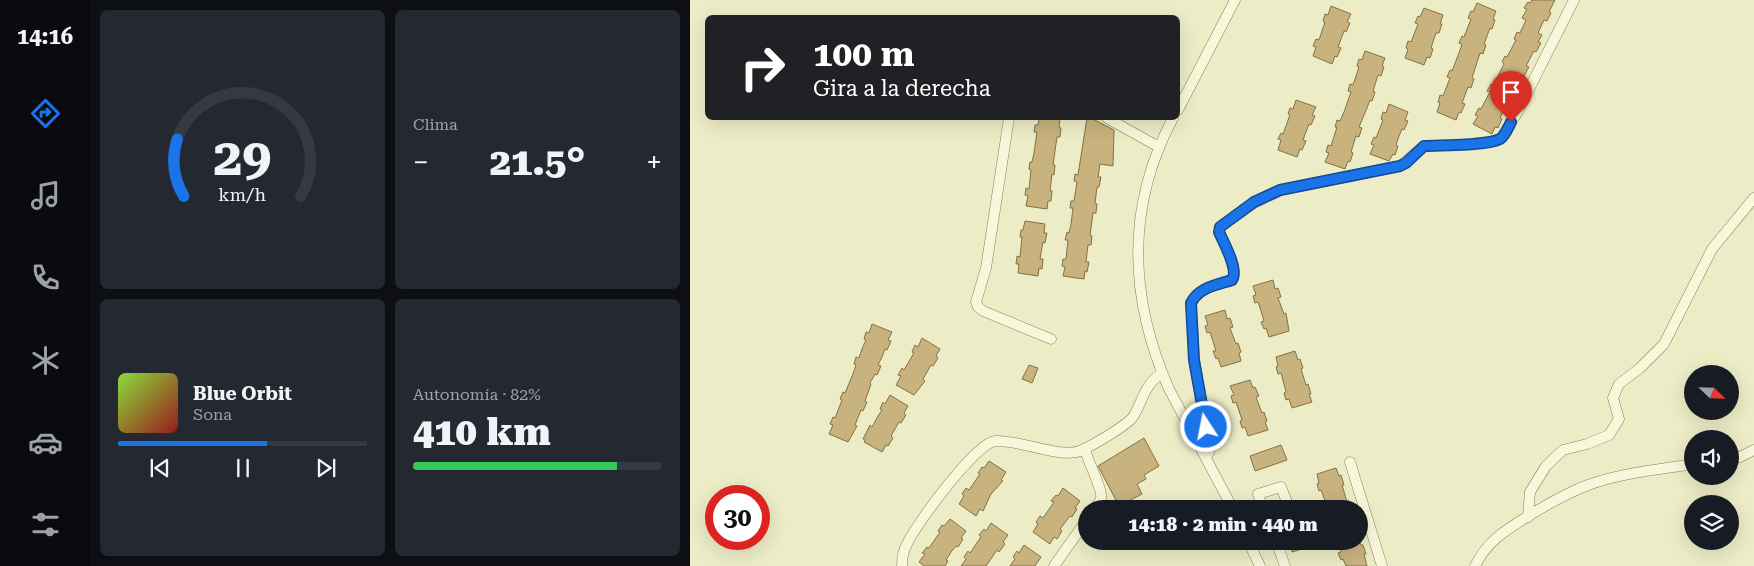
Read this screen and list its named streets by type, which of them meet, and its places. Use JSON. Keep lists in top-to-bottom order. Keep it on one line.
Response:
{"north":"bottom right","page":{"tabs":"14:16","tile":["Clima",["Autonomía · 82%","410 km"]],"turn":["100 m","Gira a la derecha"],"heat":["−","21.5°","+"],"song":["Blue Orbit","Sona"],"limit":"30","trip":"14:18 · 2 min · 440 m","gauge":["29","km/h"]}}
